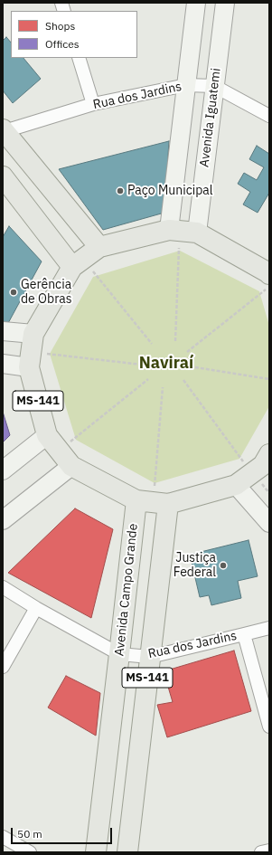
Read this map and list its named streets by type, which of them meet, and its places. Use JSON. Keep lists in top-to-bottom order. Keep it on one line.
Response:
{"streets":{"main road":["MS-141","Avenida Campo Grande"],"street":["Rua dos Jardins","Avenida Iguatemi"]},"crossings":[["Rua dos Jardins","Avenida Iguatemi"],["Rua dos Jardins","MS-141"],["Rua dos Jardins","Avenida Campo Grande"],["MS-141","Avenida Campo Grande"]],"districts":["Naviraí"],"places":["Paço Municipal","Gerência de Obras","Justiça Federal"],"legend":["Shops","Offices"],"scale_bar":"50 m"}
